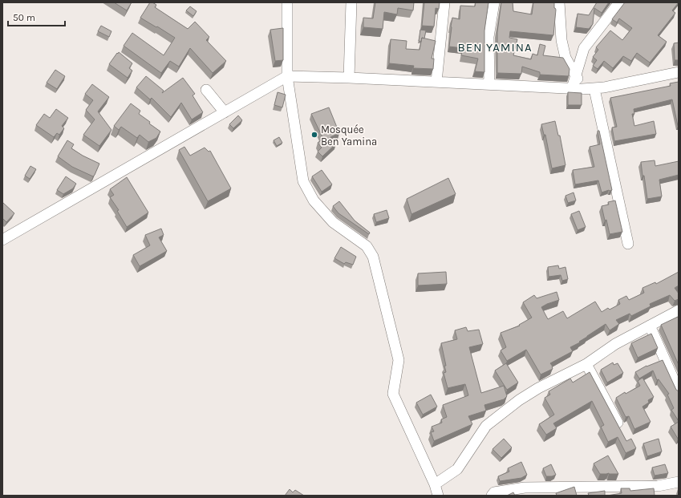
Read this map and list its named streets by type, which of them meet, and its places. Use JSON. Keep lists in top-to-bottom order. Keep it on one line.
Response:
{"districts":["BEN YAMINA"],"places":["Mosquée Ben Yamina"],"scale_bar":"50 m"}
